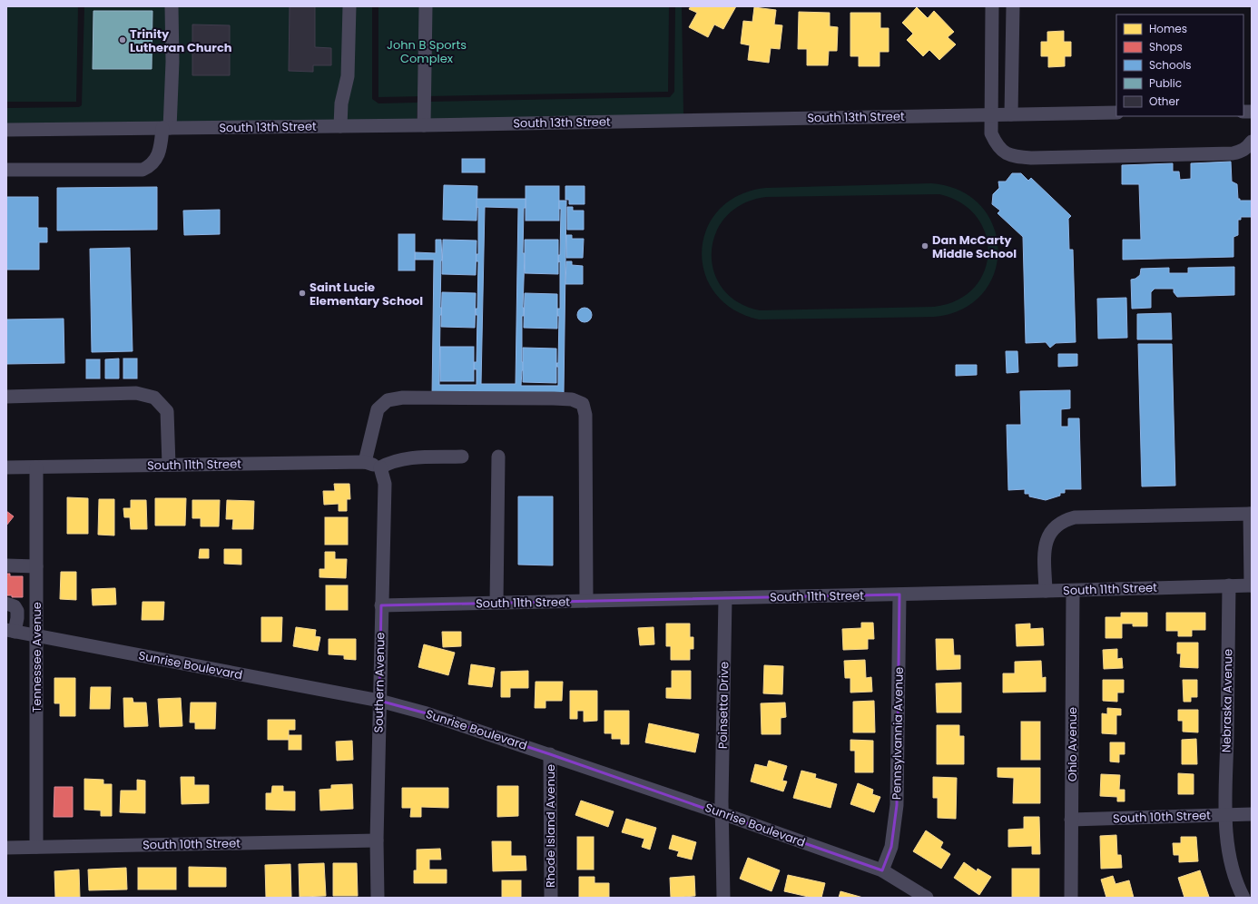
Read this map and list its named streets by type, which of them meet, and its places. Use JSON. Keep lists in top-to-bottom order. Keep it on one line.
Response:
{"streets":{"street":["South 13th Street","South 11th Street","Tennessee Avenue","Sunrise Boulevard","Southern Avenue","Nebraska Avenue","Poinsetta Drive","Pennsylvannia Avenue","Ohio Avenue","South 10th Street","Rhode Island Avenue"]},"crossings":[["South 11th Street","Tennessee Avenue"],["South 11th Street","Southern Avenue"],["South 11th Street","Nebraska Avenue"],["South 11th Street","Poinsetta Drive"],["South 11th Street","Pennsylvannia Avenue"],["South 11th Street","Ohio Avenue"],["Tennessee Avenue","Sunrise Boulevard"],["Tennessee Avenue","South 10th Street"],["Sunrise Boulevard","Southern Avenue"],["Sunrise Boulevard","Poinsetta Drive"],["Sunrise Boulevard","Pennsylvannia Avenue"],["Sunrise Boulevard","Rhode Island Avenue"],["Southern Avenue","South 10th Street"],["Nebraska Avenue","South 10th Street"],["Ohio Avenue","South 10th Street"]],"parks":["John B Sports Complex"],"places":["Trinity Lutheran Church","Dan McCarty Middle School","Saint Lucie Elementary School"],"legend":["Homes","Shops","Schools","Public","Other"]}
